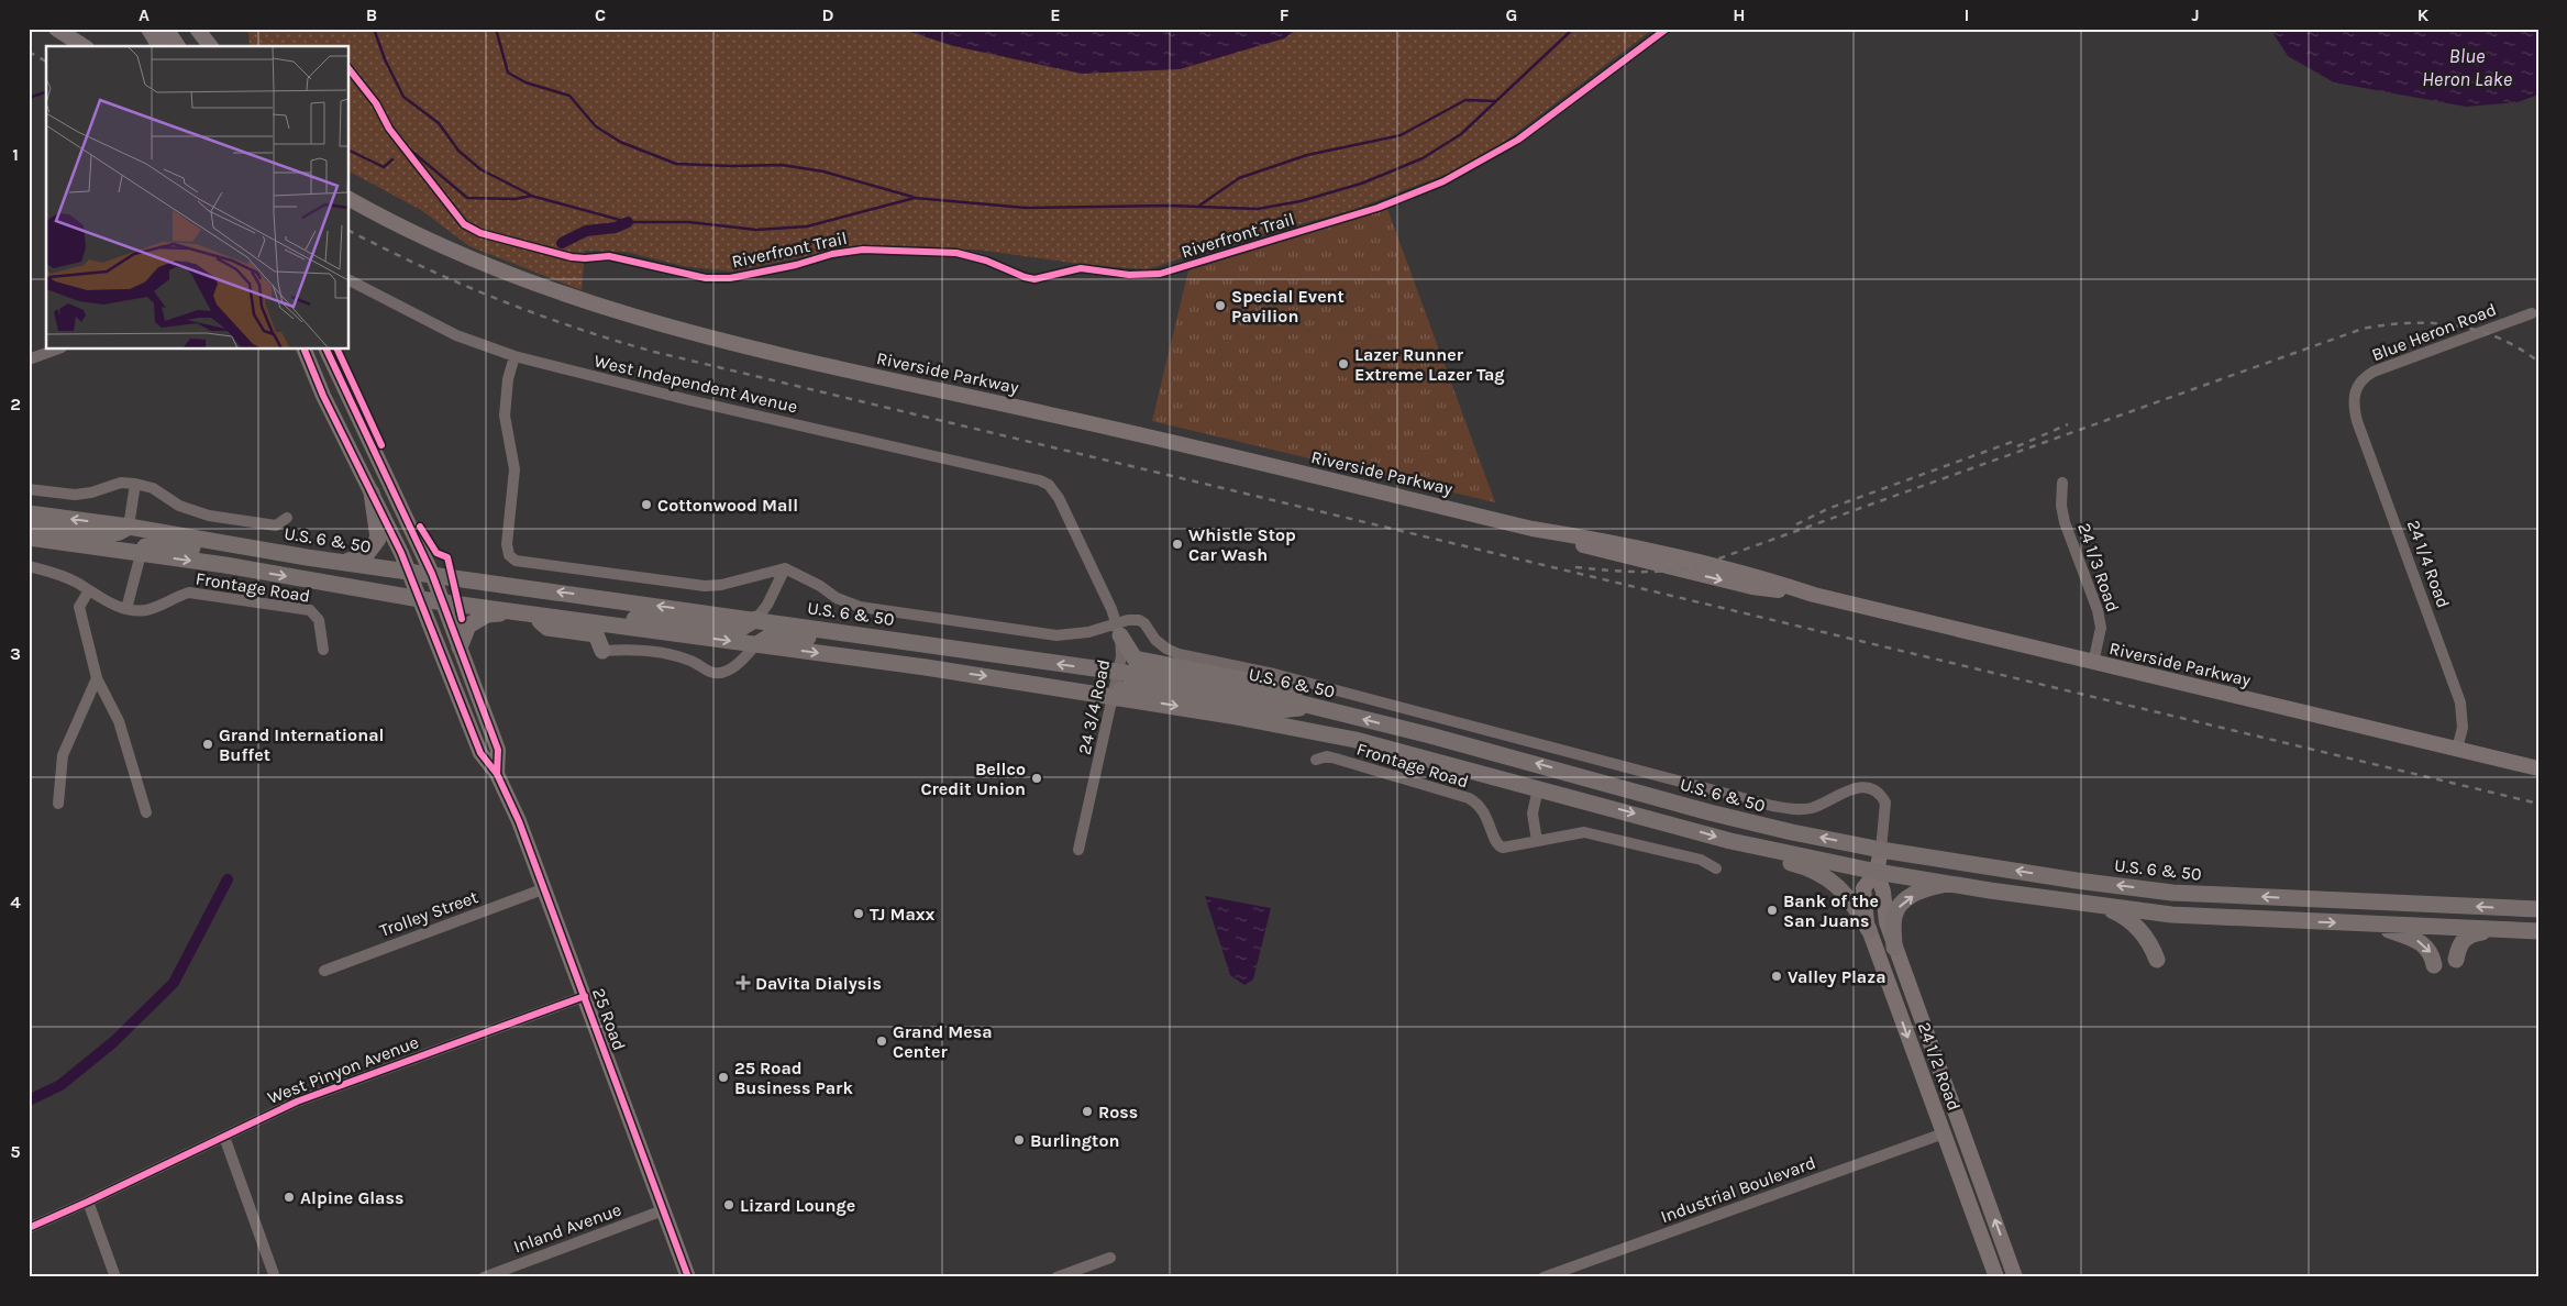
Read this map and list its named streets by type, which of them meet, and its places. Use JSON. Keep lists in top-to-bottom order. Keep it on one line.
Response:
{"streets":{"highway":["U.S. 6 & 50"],"main road":["Riverside Parkway","25 Road","24 1/2 Road"],"street":["Blue Heron Road","West Independent Avenue","24 1/4 Road","24 1/3 Road","Frontage Road","24 3/4 Road","Trolley Street","West Pinyon Avenue","Industrial Boulevard","Inland Avenue"],"cycle path":["Riverfront Trail"]},"crossings":[["Blue Heron Road","24 1/4 Road"],["Riverside Parkway","24 1/4 Road"],["Riverside Parkway","24 1/3 Road"],["West Independent Avenue","24 3/4 Road"],["U.S. 6 & 50","24 3/4 Road"],["U.S. 6 & 50","25 Road"],["U.S. 6 & 50","24 1/2 Road"],["Trolley Street","25 Road"],["25 Road","West Pinyon Avenue"],["25 Road","Inland Avenue"],["24 1/2 Road","Industrial Boulevard"]],"water":["Blue Heron Lake"],"places":{"other":["Special Event Pavilion","Lazer Runner Extreme Lazer Tag","Cottonwood Mall","Whistle Stop Car Wash","Grand International Buffet","Bellco Credit Union","Bank of the San Juans","TJ Maxx","Valley Plaza","Grand Mesa Center","25 Road Business Park","Ross","Burlington","Alpine Glass","Lizard Lounge"],"health":["DaVita Dialysis"]},"grid":{"columns":["A","B","C","D","E","F","G","H","I","J","K"],"rows":["1","2","3","4","5"]}}
